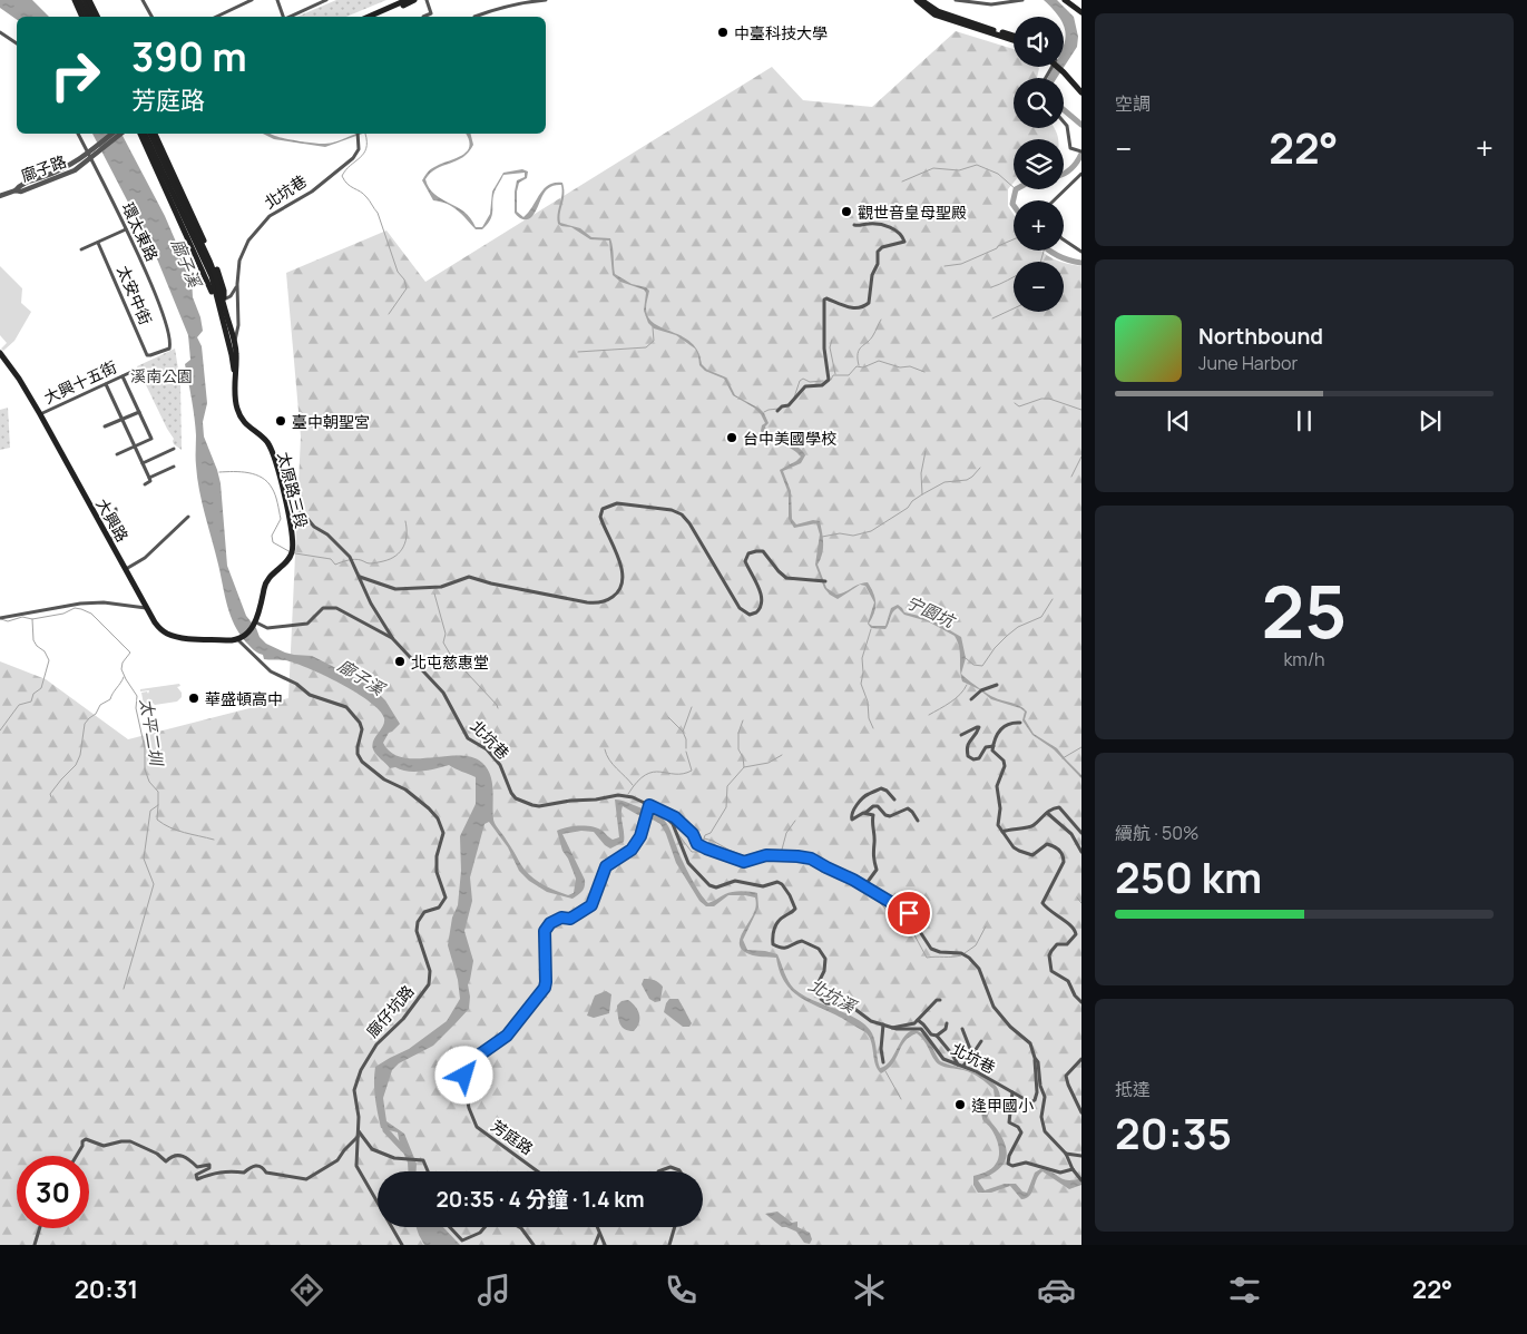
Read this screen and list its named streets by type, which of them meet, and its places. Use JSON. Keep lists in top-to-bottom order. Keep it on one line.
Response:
{"streets":{"main road":["太原路三段","大興路"],"street":["廍子路","北坑巷","環太東路","太安中街","大興十五街","廍仔坑路","芳庭路"]},"crossings":[["廍子路","環太東路"],["北坑巷","太原路三段"],["北坑巷","芳庭路"],["環太東路","太安中街"],["大興十五街","大興路"],["大興路","廍仔坑路"]],"water":["廍子溪","宁園坑","太平二圳","北坑溪"],"parks":["溪南公園"],"places":["中臺科技大學","觀世音皇母聖殿","臺中朝聖宮","台中美國學校","北屯慈惠堂","華盛頓高中","逢甲國小"],"page":{"tile":["空調",["25","km/h"],["續航 · 50%","250 km"],["抵達","20:35"]],"map_buttons":["+","−"],"turn":["390 m","芳庭路"],"heat":["−","22°","+"],"song":["Northbound","June Harbor"],"limit":"30","trip":"20:35 · 4 分鐘 · 1.4 km","tabs":["20:31","22°"]}}
